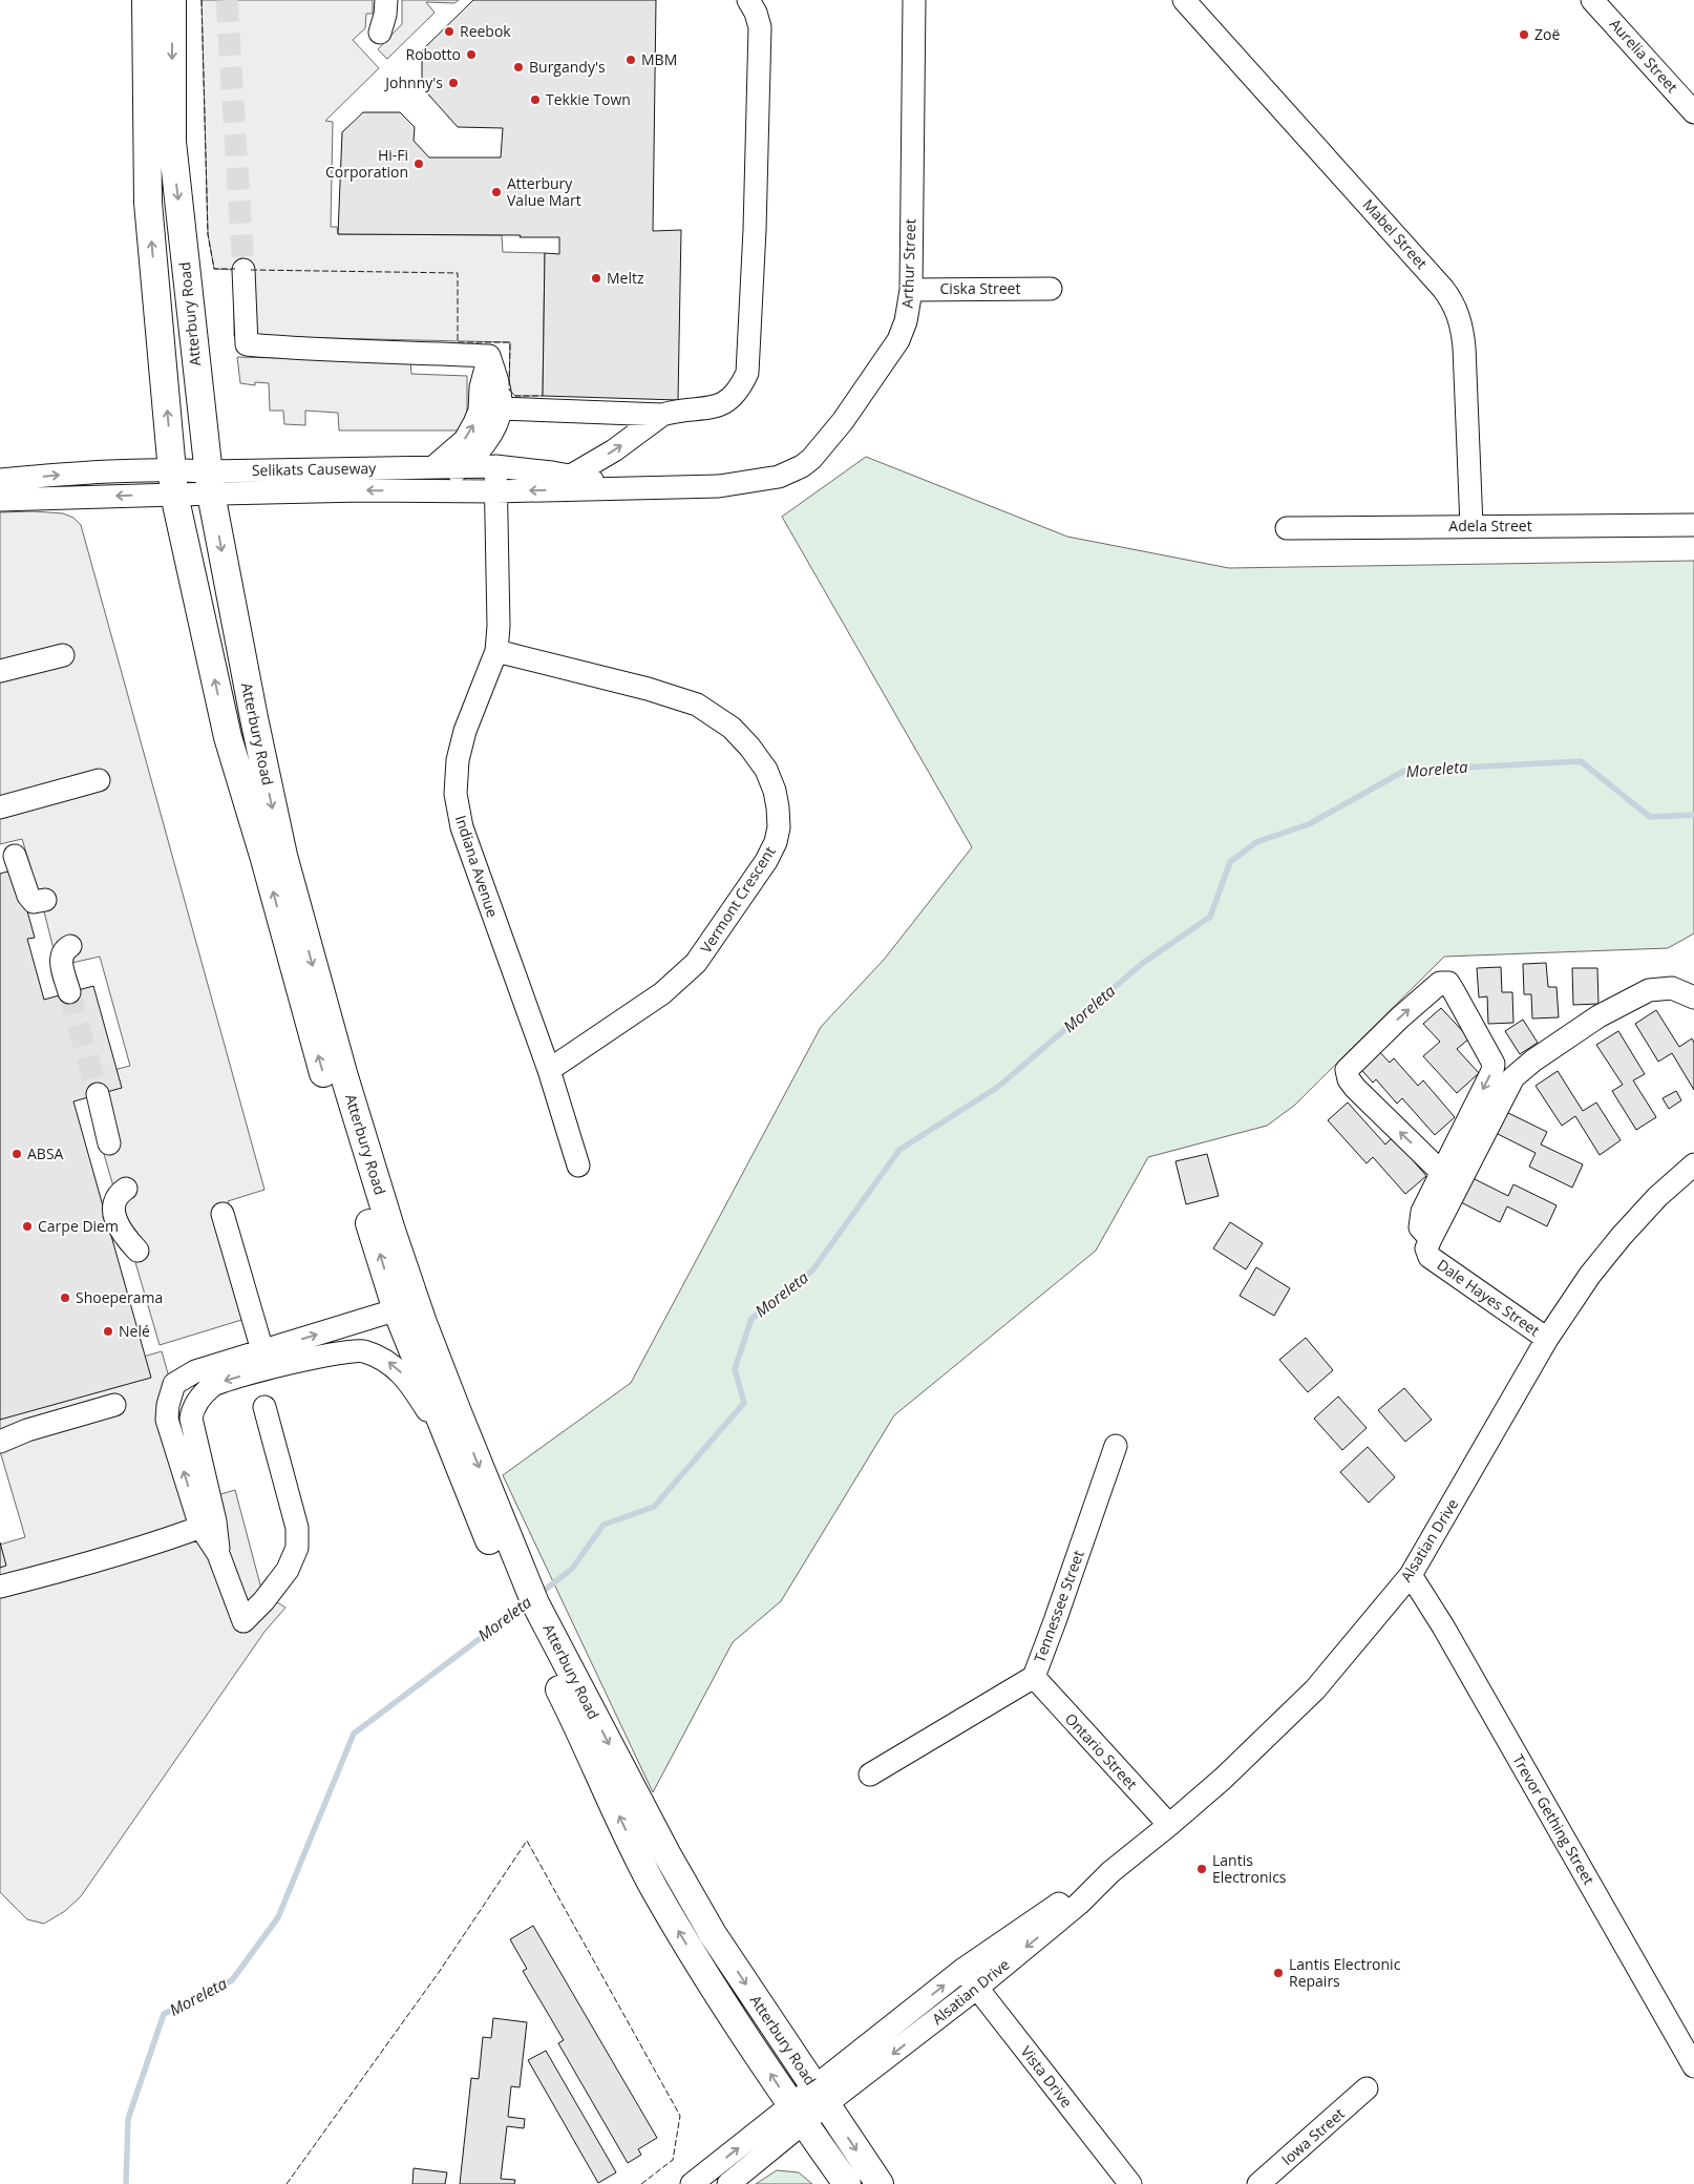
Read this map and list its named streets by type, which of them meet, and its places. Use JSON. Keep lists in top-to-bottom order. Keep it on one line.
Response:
{"streets":{"main road":["Atterbury Road"],"street":["Aurelia Street","Mabel Street","Arthur Street","Ciska Street","Selikats Causeway","Adela Street","Indiana Avenue","Vermont Crescent","Dale Hayes Street","Alsatian Drive","Tennessee Street","Ontario Street","Trevor Gething Street","Vista Drive","Iowa Street"]},"crossings":[["Mabel Street","Adela Street"],["Arthur Street","Ciska Street"],["Arthur Street","Selikats Causeway"],["Atterbury Road","Selikats Causeway"],["Atterbury Road","Alsatian Drive"],["Selikats Causeway","Indiana Avenue"],["Indiana Avenue","Vermont Crescent"],["Dale Hayes Street","Alsatian Drive"],["Alsatian Drive","Ontario Street"],["Alsatian Drive","Trevor Gething Street"],["Alsatian Drive","Vista Drive"],["Tennessee Street","Ontario Street"]],"water":["Moreleta"],"places":["Reebok","Zoë","Robotto","MBM","Burgandy's","Johnny's","Tekkie Town","Hi-Fi Corporation","Atterbury Value Mart","Meltz","ABSA","Carpe Diem","Shoeperama","Nelé","Lantis Electronics","Lantis Electronic Repairs"]}
